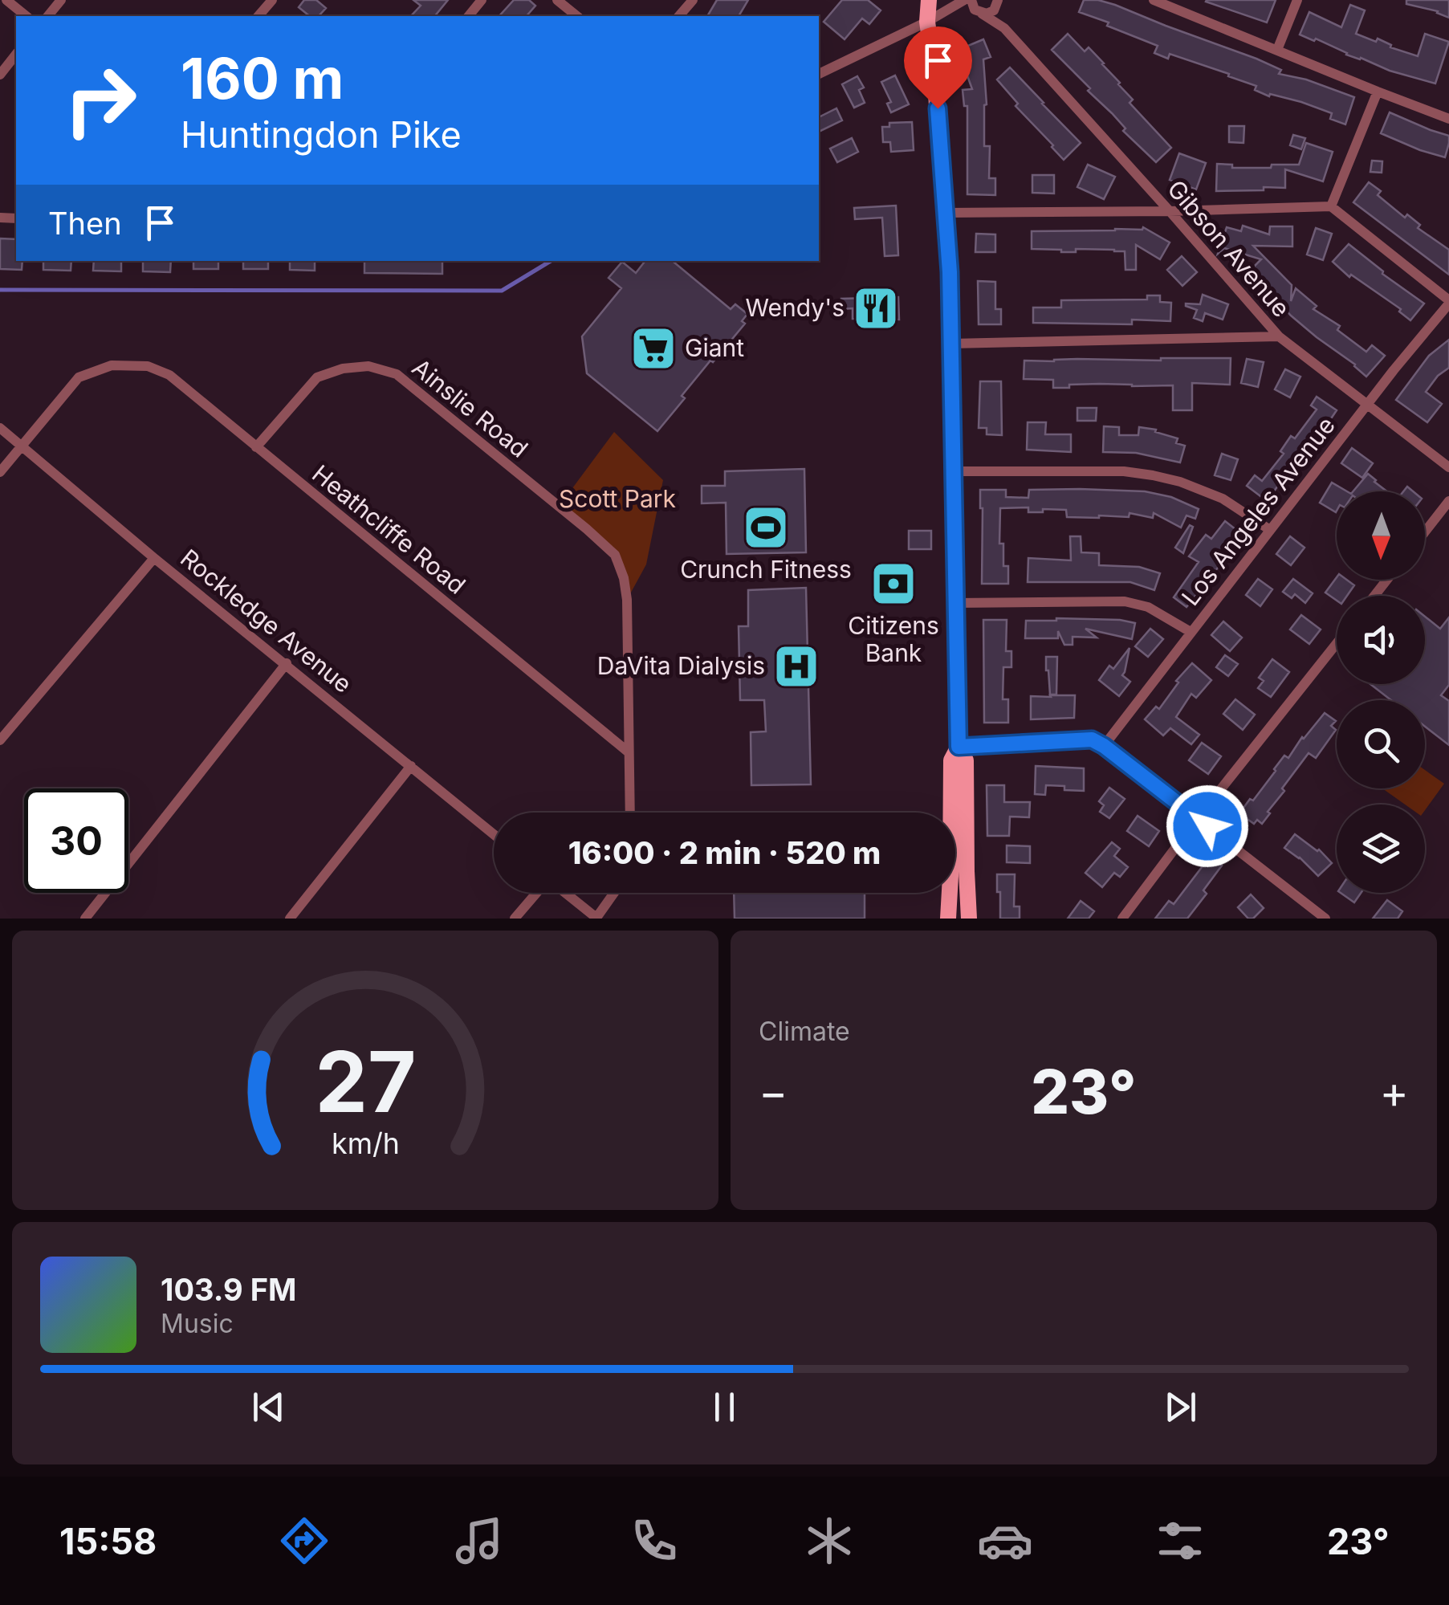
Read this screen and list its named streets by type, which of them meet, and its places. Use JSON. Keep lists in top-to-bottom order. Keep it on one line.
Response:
{"streets":{"street":["Gibson Avenue","Ainslie Road","Los Angeles Avenue","Heathcliffe Road","Rockledge Avenue"]},"crossings":[["Gibson Avenue","Los Angeles Avenue"],["Ainslie Road","Heathcliffe Road"],["Heathcliffe Road","Rockledge Avenue"]],"parks":["Scott Park"],"places":{"restaurant":["Wendy's"],"supermarket":["Giant"],"sports":["Crunch Fitness"],"bank":["Citizens Bank"],"hospital":["DaVita Dialysis"]},"north":"bottom","page":{"turn":["160 m","Huntingdon Pike"],"then":"Then","limit":"30","trip":"16:00 · 2 min · 520 m","tile":"Climate","heat":["−","23°","+"],"song":["103.9 FM","Music"],"tabs":["15:58","23°"],"gauge":["27","km/h"]}}
